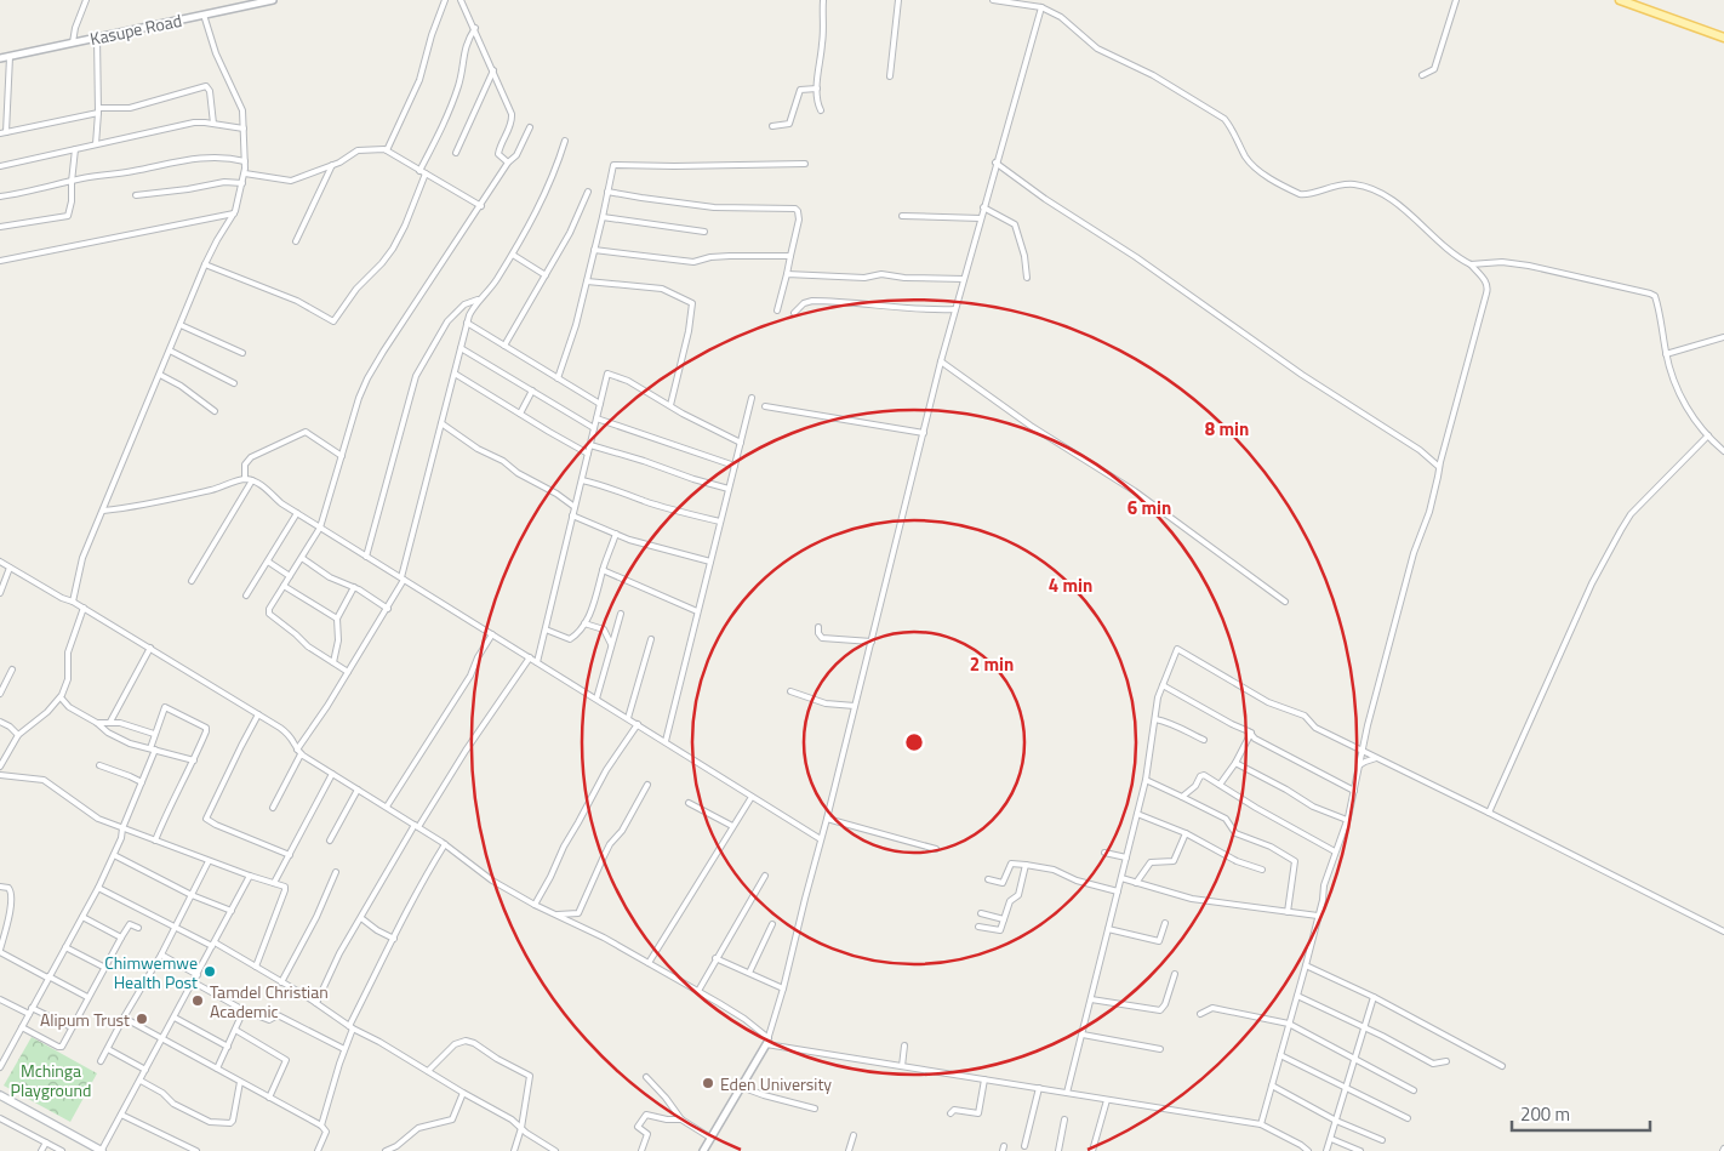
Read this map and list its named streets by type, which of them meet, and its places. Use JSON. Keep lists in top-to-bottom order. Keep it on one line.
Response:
{"streets":{"street":["Kasupe Road"]},"parks":["Mchinga Playground"],"places":["Chimwemwe Health Post","Tamdel Christian Academic","Alipum Trust","Eden University"],"scale_bar":"200 m","rings":["8 min","6 min","4 min","2 min"]}
